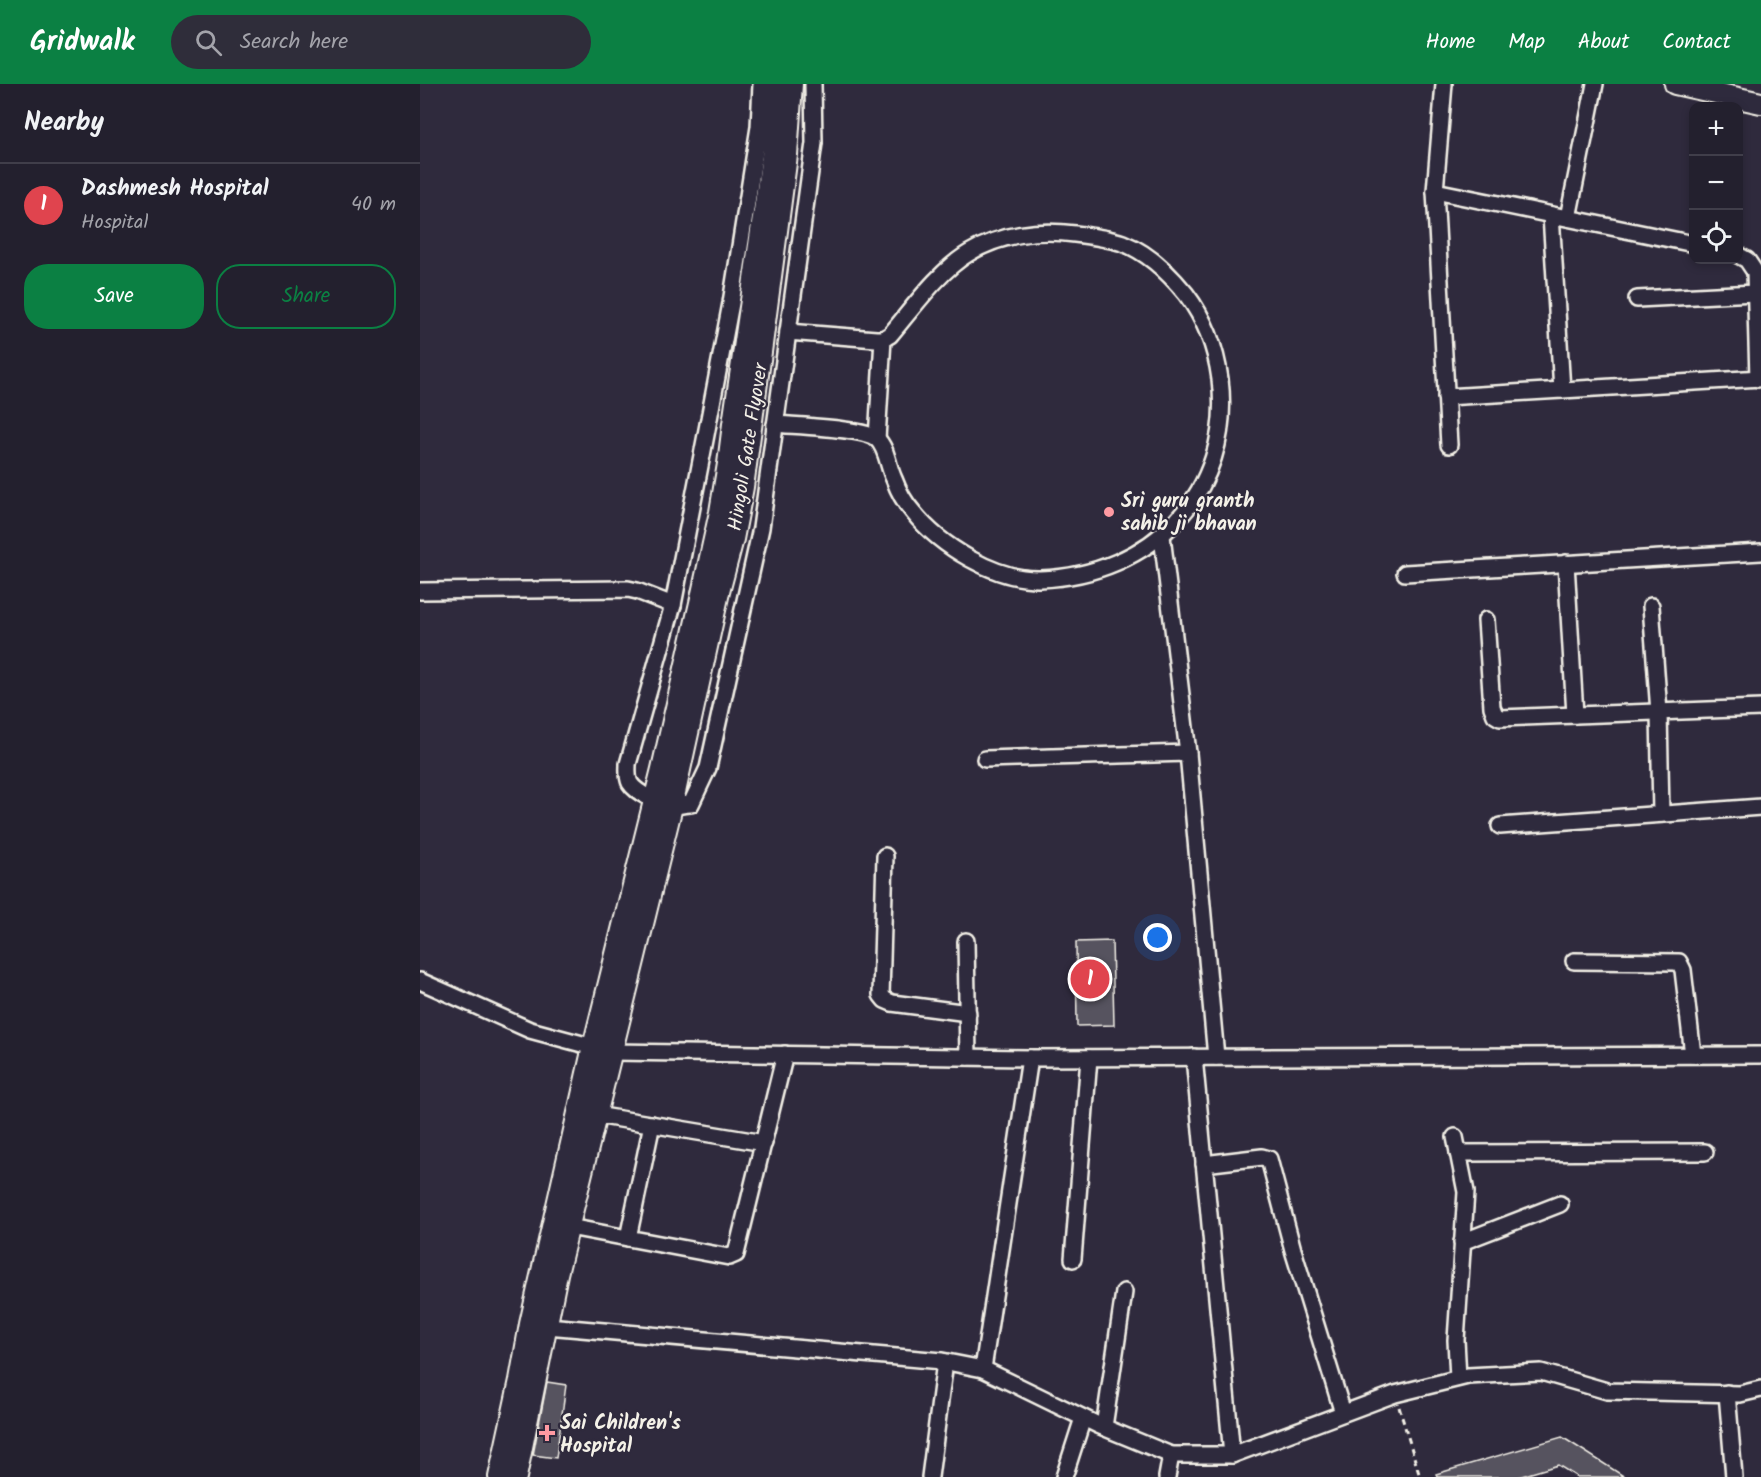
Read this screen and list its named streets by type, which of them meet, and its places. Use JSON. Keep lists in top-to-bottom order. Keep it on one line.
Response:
{"streets":{"main road":["Hingoli Gate Flyover"]},"places":{"other":["Sri guru granth sahib ji bhavan"],"health":["Sai Children's Hospital"]},"page":{"header":"Gridwalk","search":"Search here","nav":["Home","Map","About","Contact"],"heading":"Nearby","map_buttons":["+","−"],"list":[{"mark":"1","name":"Dashmesh Hospital","note":"Hospital","value":"40 m"}],"buttons":["Save","Share"],"pins":"1"}}
